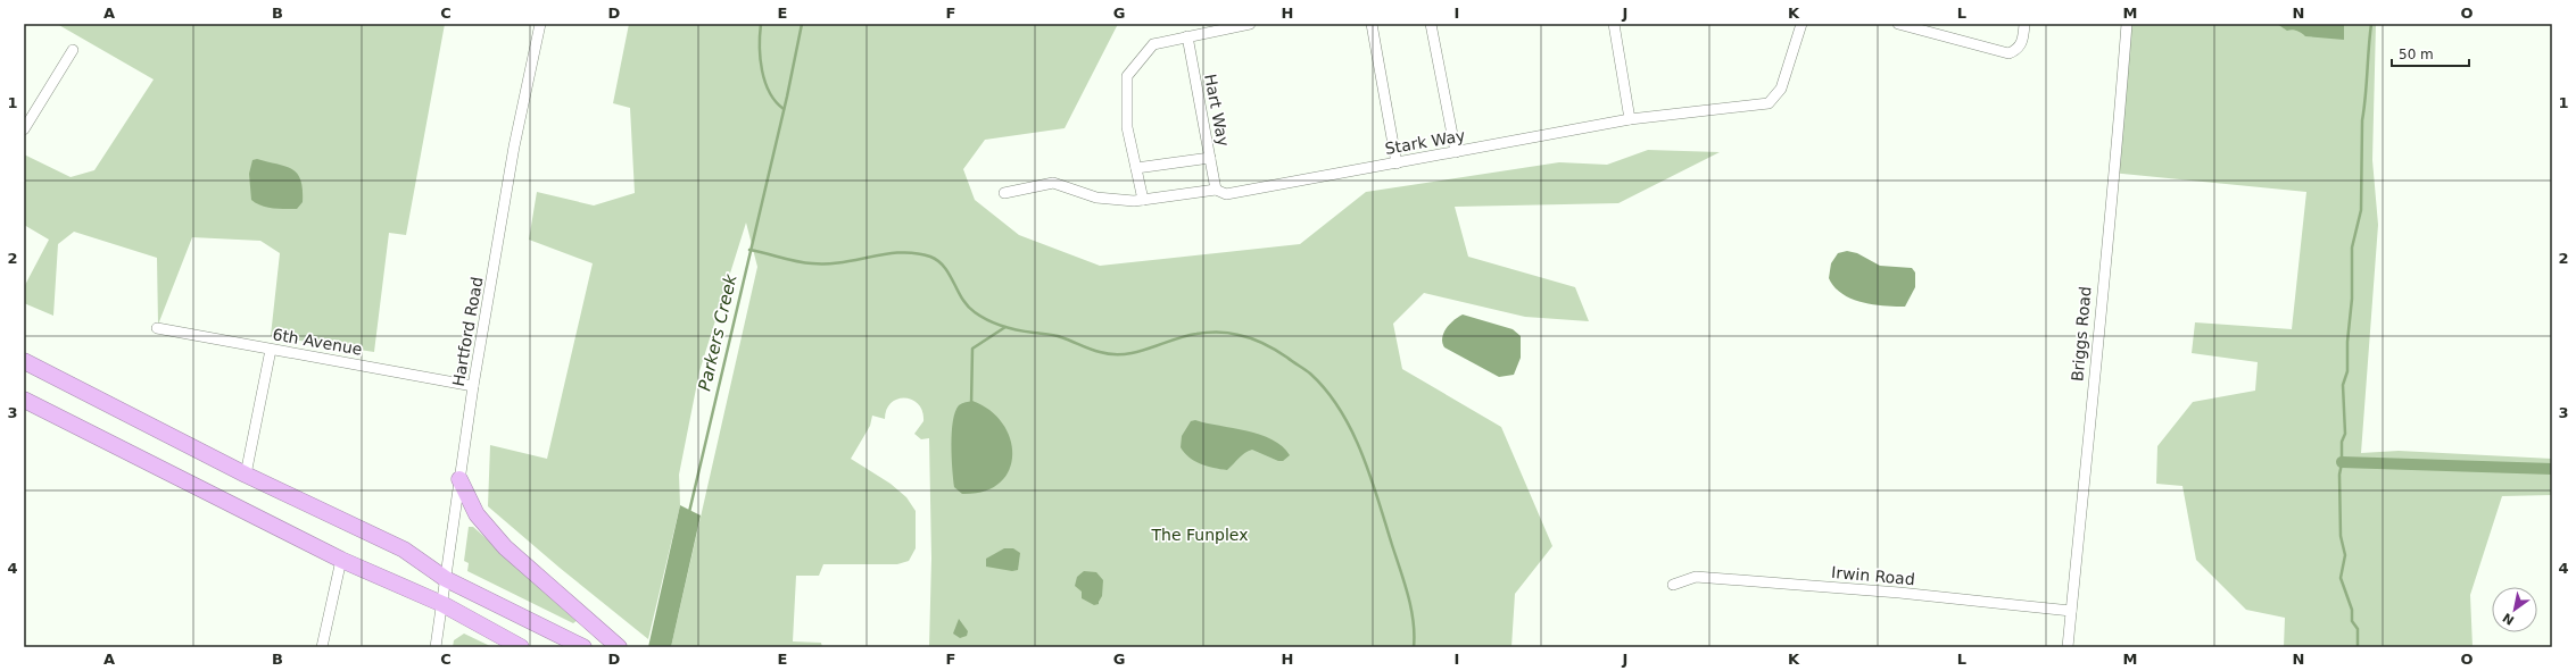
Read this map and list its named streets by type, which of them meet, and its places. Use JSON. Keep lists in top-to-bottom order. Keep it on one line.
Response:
{"streets":{"street":["Hart Way","Stark Way","Hartford Road","Briggs Road","6th Avenue","Irwin Road"]},"crossings":[["Hart Way","Stark Way"],["Hartford Road","6th Avenue"],["Briggs Road","Irwin Road"]],"water":["Parkers Creek"],"parks":["The Funplex"],"scale_bar":"50 m","north":"bottom left","grid":{"columns":["A","B","C","D","E","F","G","H","I","J","K","L","M","N","O"],"rows":["1","2","3","4"]}}
